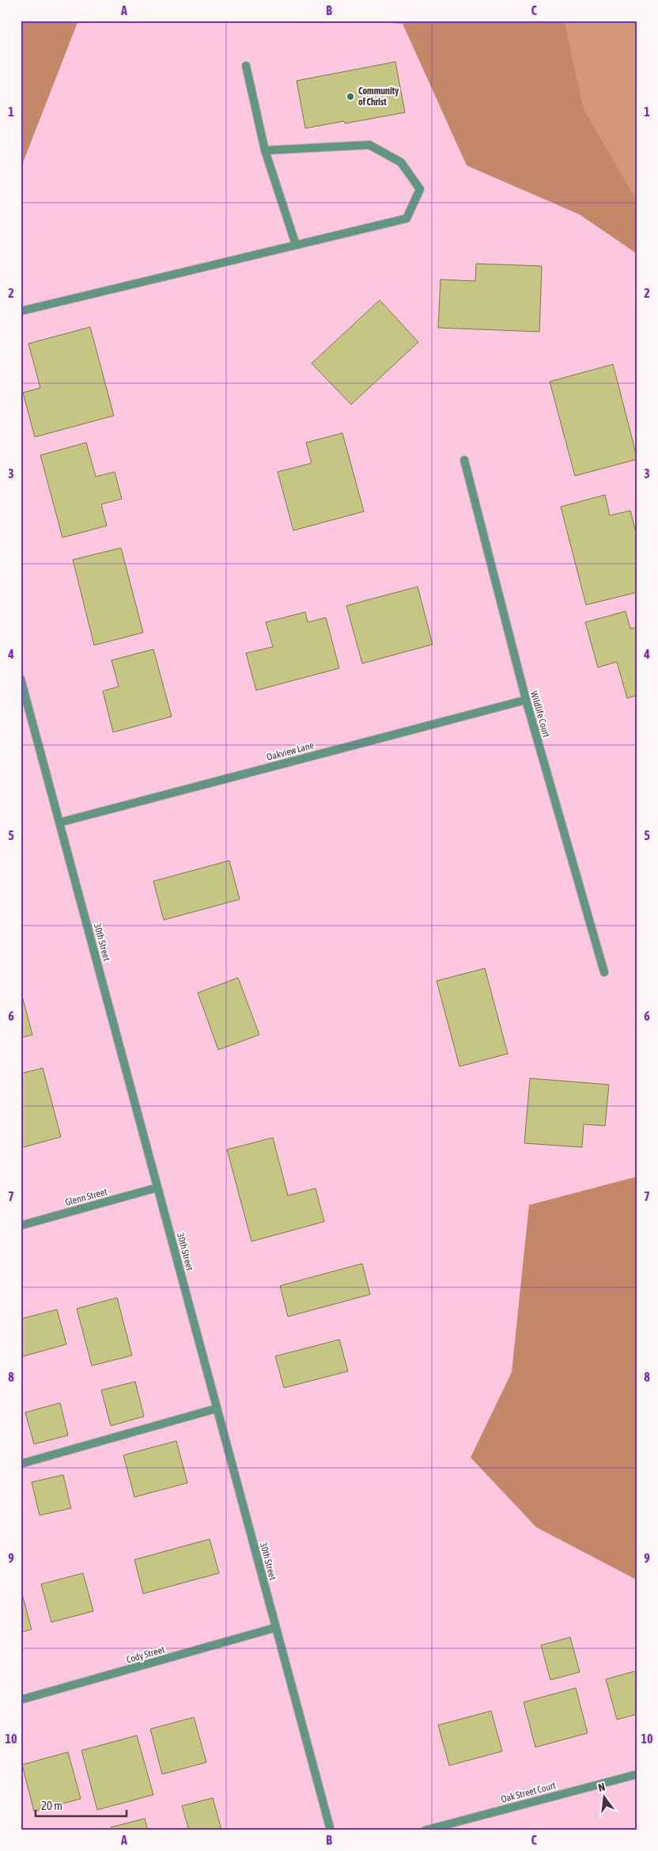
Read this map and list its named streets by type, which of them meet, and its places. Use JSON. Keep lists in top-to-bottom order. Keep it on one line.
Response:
{"streets":{"street":["Wildlife Court","Oakview Lane","30th Street","Glenn Street","Cody Street","Oak Street Court"]},"crossings":[["Wildlife Court","Oakview Lane"],["Oakview Lane","30th Street"],["30th Street","Glenn Street"],["30th Street","Cody Street"]],"places":["Community of Christ"],"scale_bar":"20 m","north":"top","grid":{"columns":["A","B","C"],"rows":["1","2","3","4","5","6","7","8","9","10"]}}
